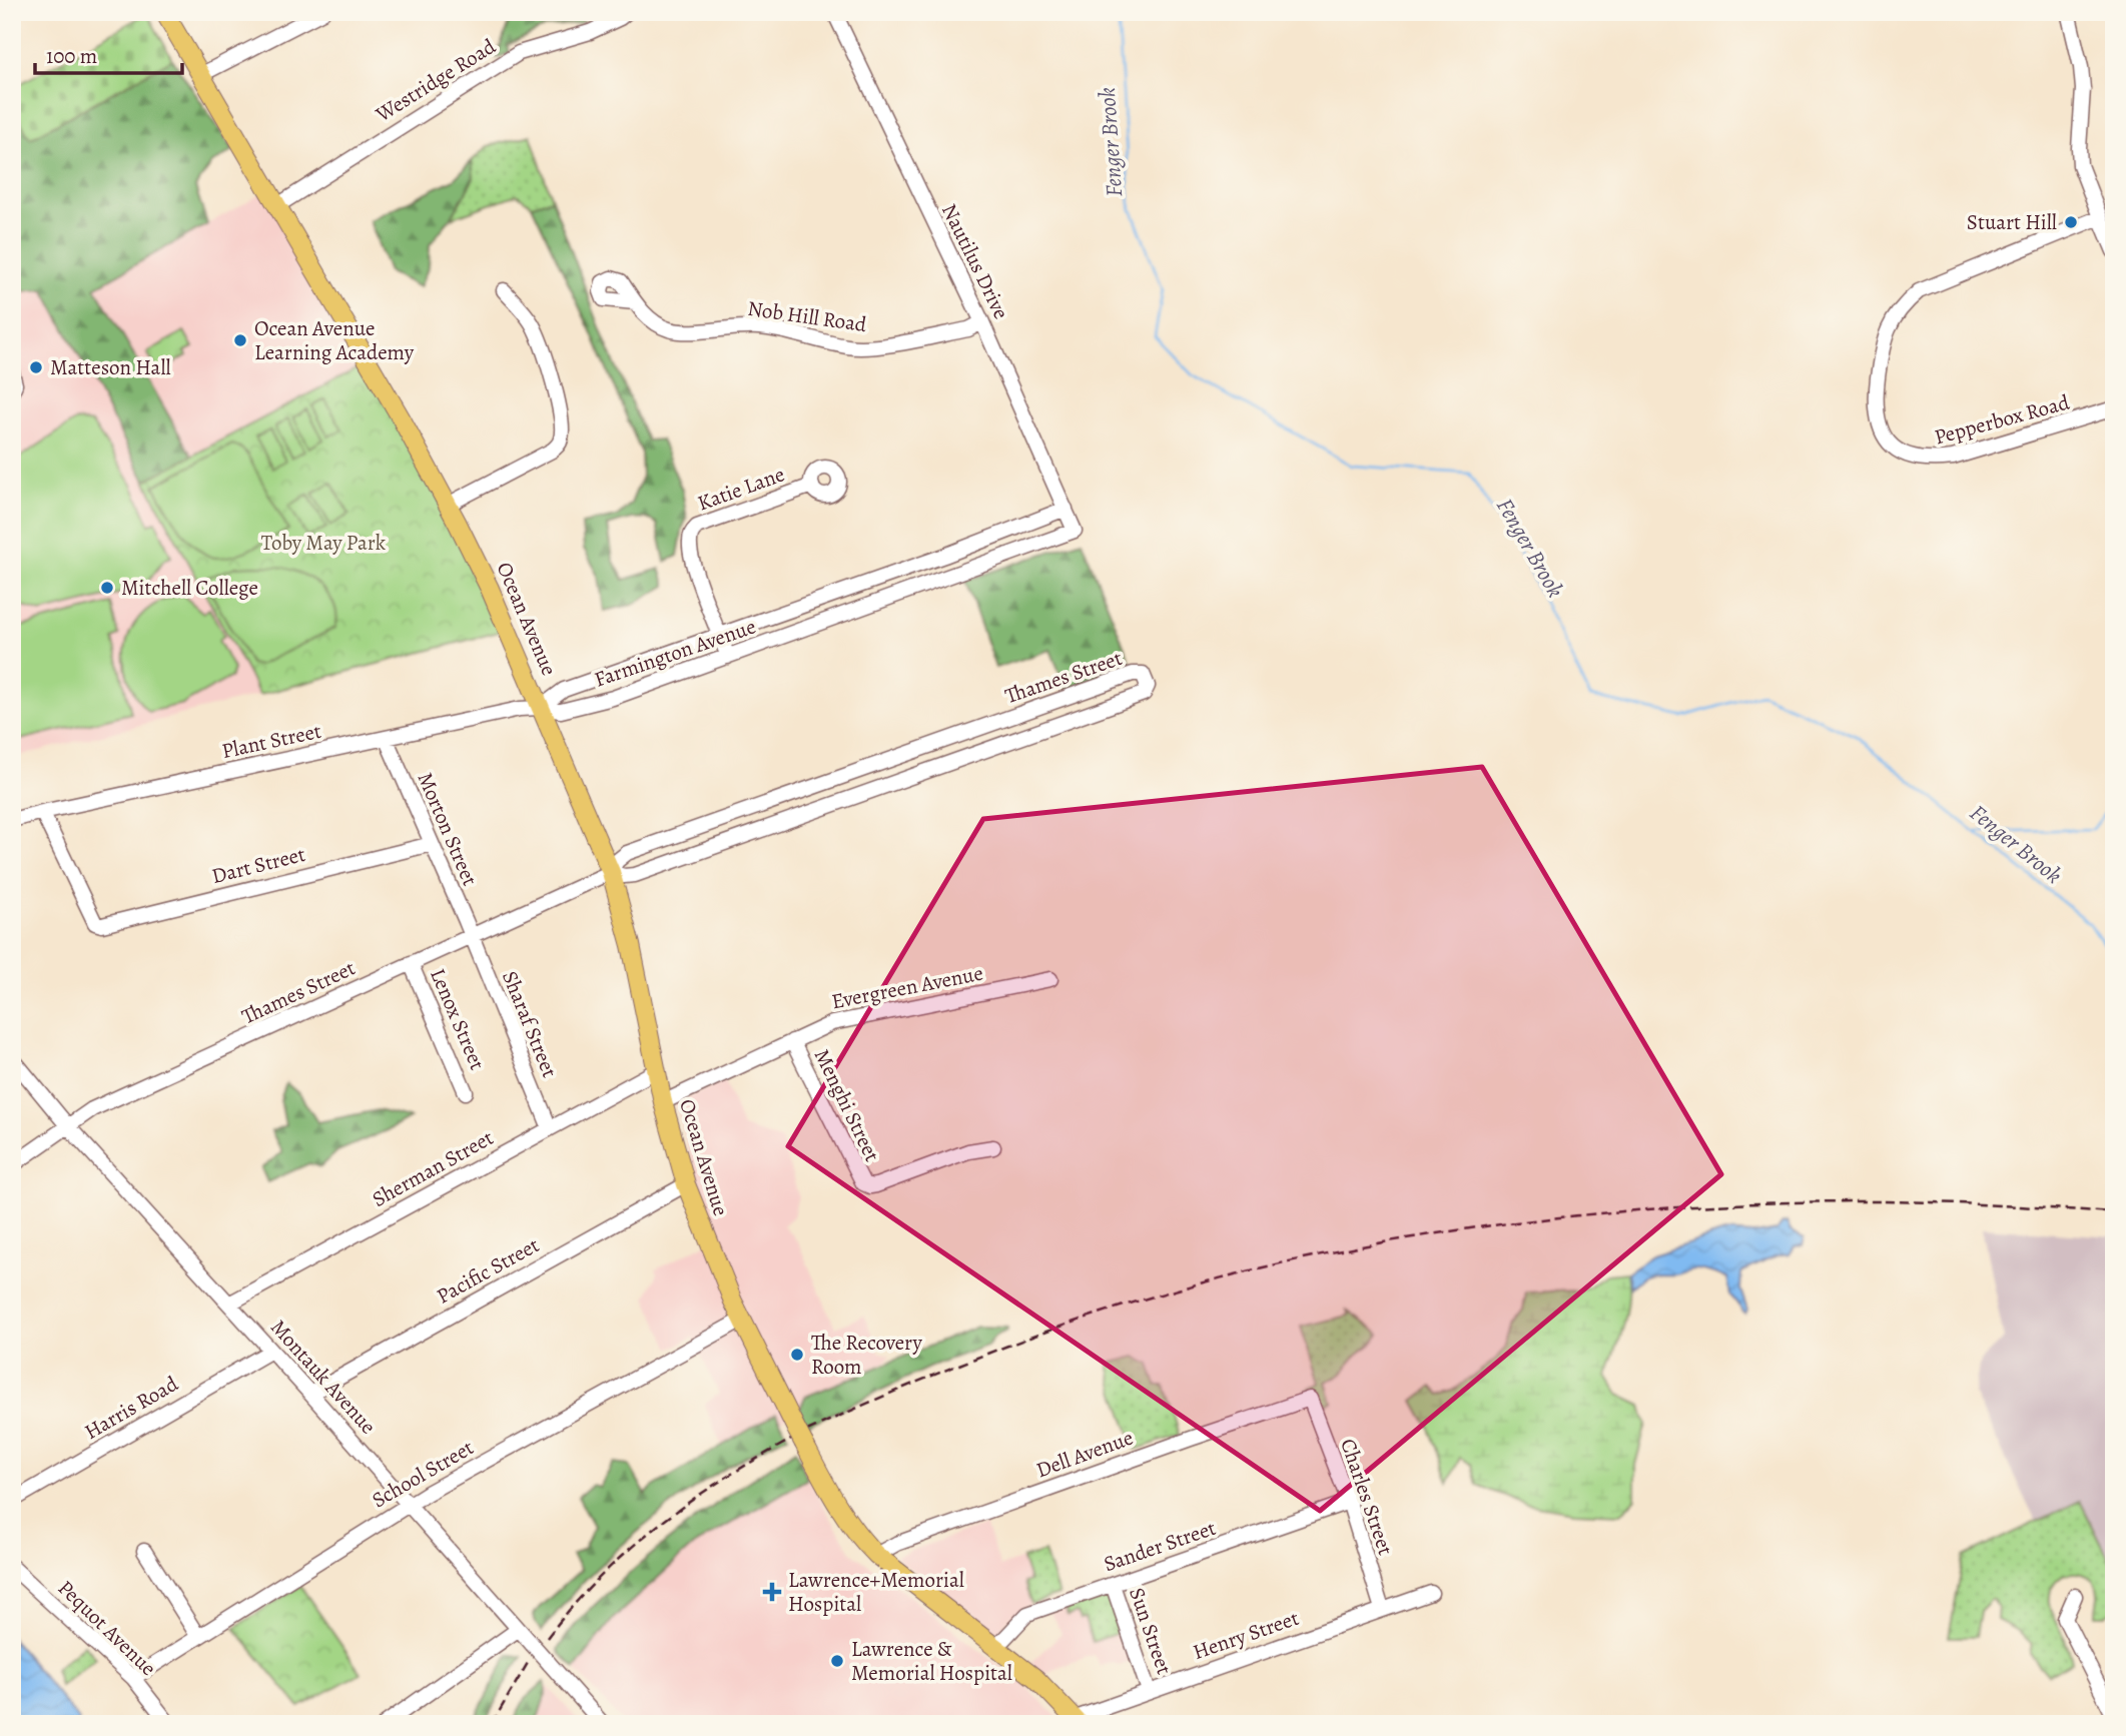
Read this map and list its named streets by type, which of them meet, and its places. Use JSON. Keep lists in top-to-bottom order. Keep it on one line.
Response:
{"streets":{"main road":["Ocean Avenue"],"street":["Westridge Road","Nautilus Drive","Nob Hill Road","Pepperbox Road","Katie Lane","Farmington Avenue","Thames Street","Plant Street","Morton Street","Dart Street","Evergreen Avenue","Lenox Street","Sharaf Street","Menghi Street","Sherman Street","Pacific Street","Montauk Avenue","Harris Road","Dell Avenue","School Street","Charles Street","Sander Street","Pequot Avenue","Sun Street","Henry Street"]},"crossings":[["Westridge Road","Ocean Avenue"],["Nautilus Drive","Nob Hill Road"],["Nautilus Drive","Farmington Avenue"],["Katie Lane","Farmington Avenue"],["Ocean Avenue","Farmington Avenue"],["Ocean Avenue","Thames Street"],["Ocean Avenue","Plant Street"],["Ocean Avenue","Evergreen Avenue"],["Ocean Avenue","Sherman Street"],["Ocean Avenue","Pacific Street"],["Ocean Avenue","Dell Avenue"],["Ocean Avenue","School Street"],["Ocean Avenue","Sander Street"],["Ocean Avenue","Henry Street"],["Farmington Avenue","Plant Street"],["Thames Street","Morton Street"],["Thames Street","Lenox Street"],["Thames Street","Sharaf Street"],["Thames Street","Montauk Avenue"],["Plant Street","Morton Street"],["Plant Street","Dart Street"],["Morton Street","Dart Street"],["Morton Street","Sharaf Street"],["Evergreen Avenue","Menghi Street"],["Sharaf Street","Sherman Street"],["Sherman Street","Montauk Avenue"],["Pacific Street","Montauk Avenue"],["Montauk Avenue","Harris Road"],["Montauk Avenue","School Street"],["Dell Avenue","Charles Street"],["School Street","Pequot Avenue"],["Charles Street","Sander Street"],["Charles Street","Henry Street"],["Sander Street","Sun Street"],["Sun Street","Henry Street"]],"water":["Fenger Brook"],"parks":["Toby May Park"],"places":{"other":["Stuart Hill","Ocean Avenue Learning Academy","Matteson Hall","Mitchell College","The Recovery Room","Lawrence & Memorial Hospital"],"health":["Lawrence+Memorial Hospital"]},"scale_bar":"100 m"}
